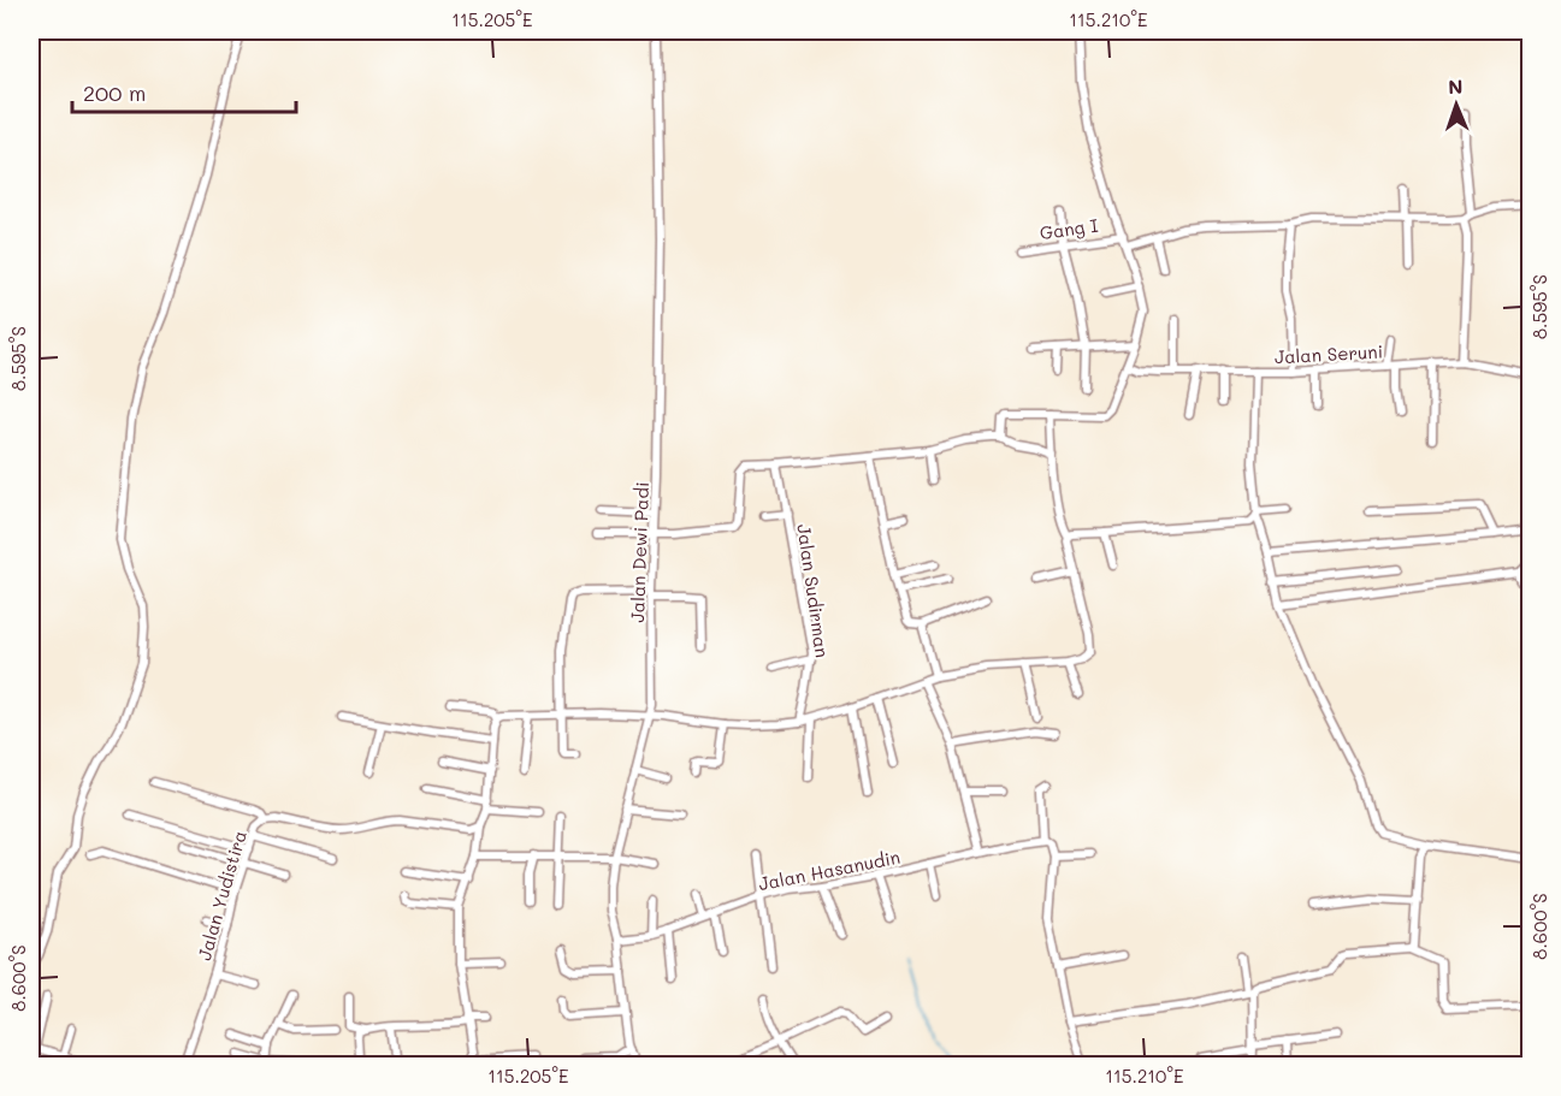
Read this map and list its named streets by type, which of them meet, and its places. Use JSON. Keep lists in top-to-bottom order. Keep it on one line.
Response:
{"streets":{"street":["Gang I","Jalan Seruni","Jalan Dewi Padi","Jalan Sudirman","Jalan Hasanudin","Jalan Yudistira"]},"crossings":[["Jalan Dewi Padi","Jalan Hasanudin"]],"scale_bar":"200 m","north":"top","coordinates":["115.205°E","115.210°E","8.595°S","8.600°S"]}
